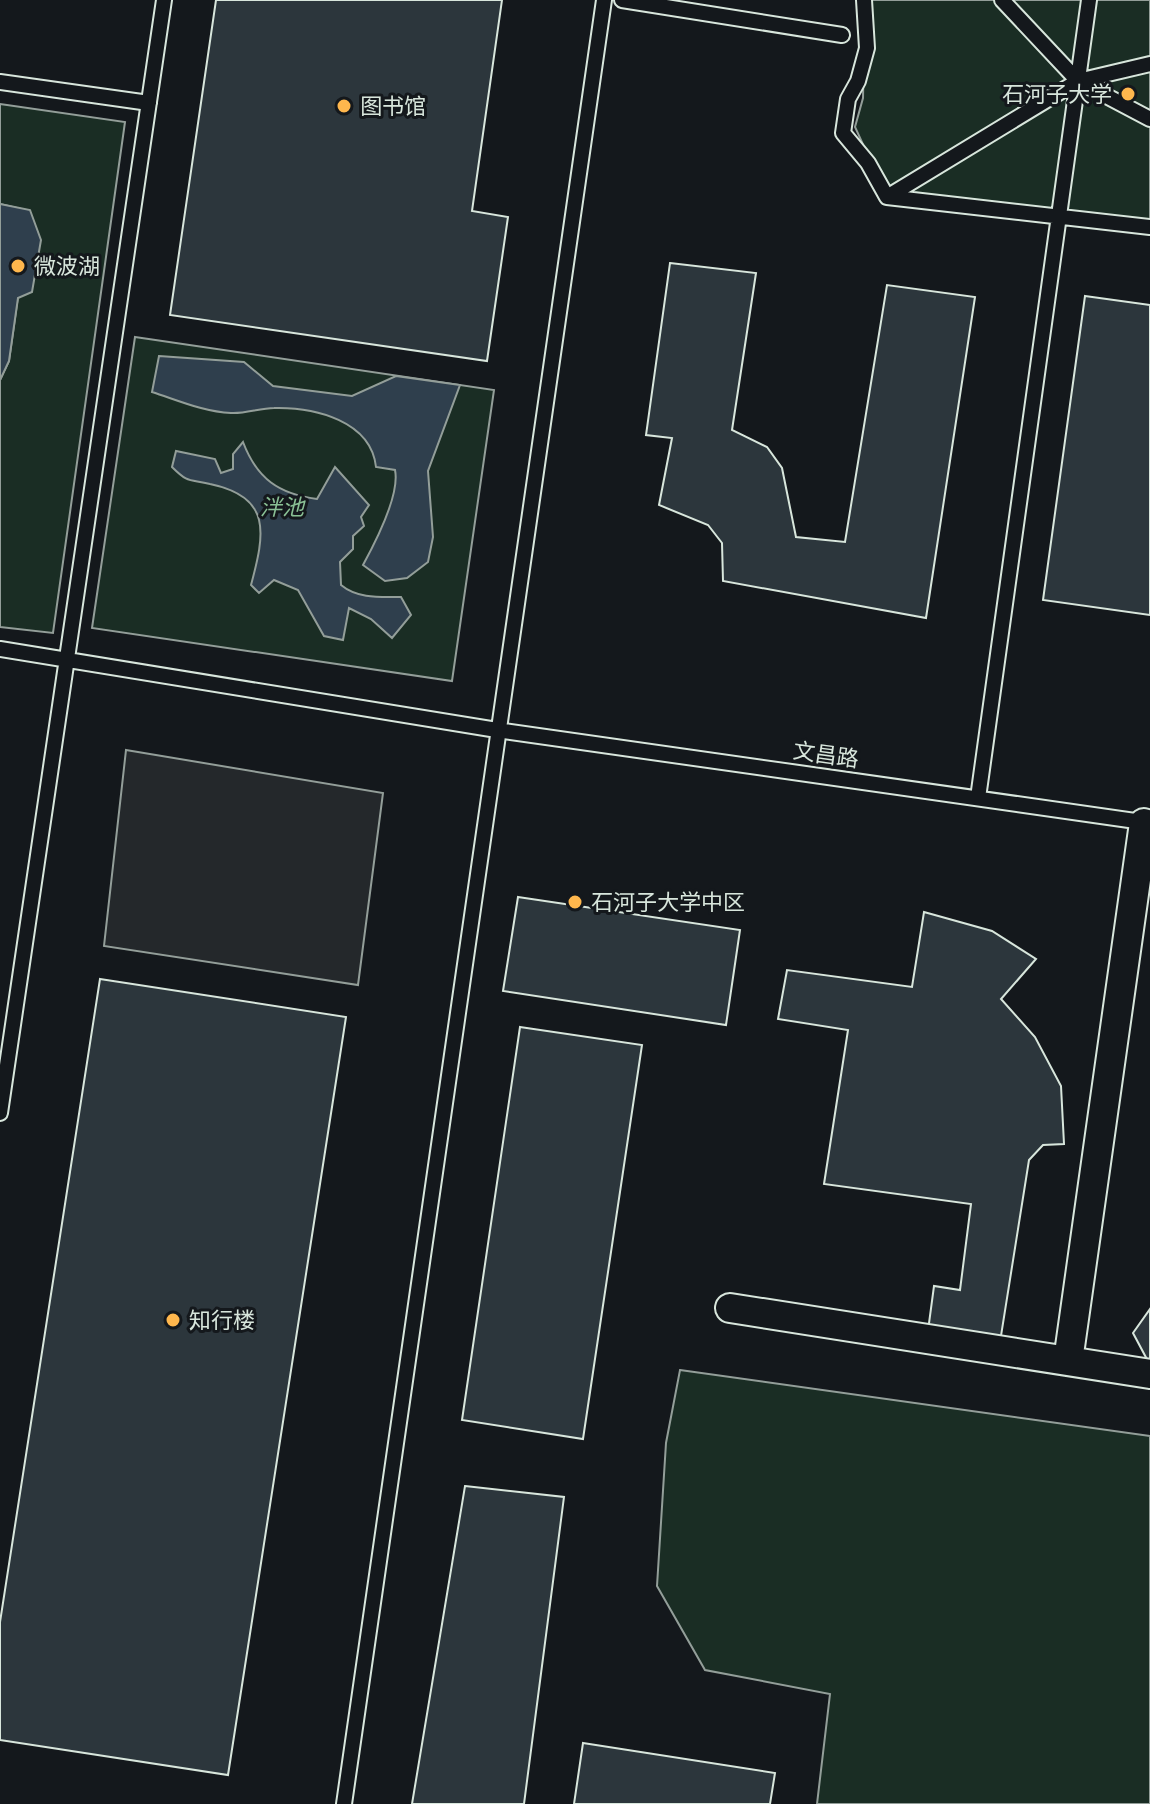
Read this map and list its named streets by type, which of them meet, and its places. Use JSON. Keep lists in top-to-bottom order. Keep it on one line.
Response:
{"streets":{"lane":["文昌路"]},"parks":["泮池"],"places":["石河子大学","图书馆","微波湖","石河子大学中区","知行楼"]}
